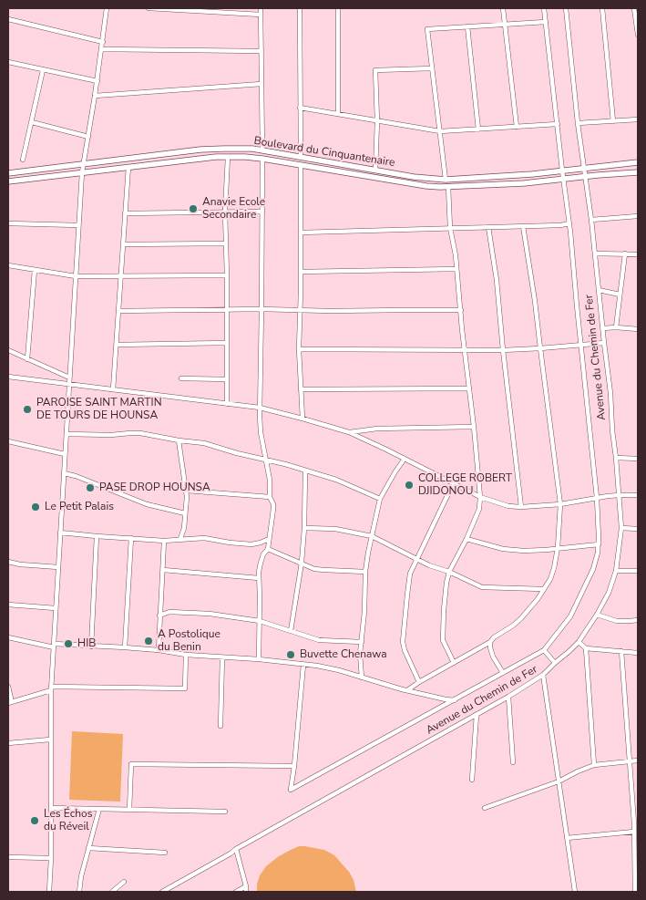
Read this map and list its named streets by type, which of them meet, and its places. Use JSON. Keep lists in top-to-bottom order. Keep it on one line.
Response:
{"streets":{"main road":["Boulevard du Cinquantenaire"],"street":["Avenue du Chemin de Fer"]},"crossings":[["Boulevard du Cinquantenaire","Avenue du Chemin de Fer"]],"places":["Anavie Ecole Secondaire","PAROISE SAINT MARTIN DE TOURS DE HOUNSA","COLLEGE ROBERT DJIDONOU","PASE DROP HOUNSA","Le Petit Palais","A Postolique du Benin","HIB","Buvette Chenawa","Les Échos du Réveil"]}
